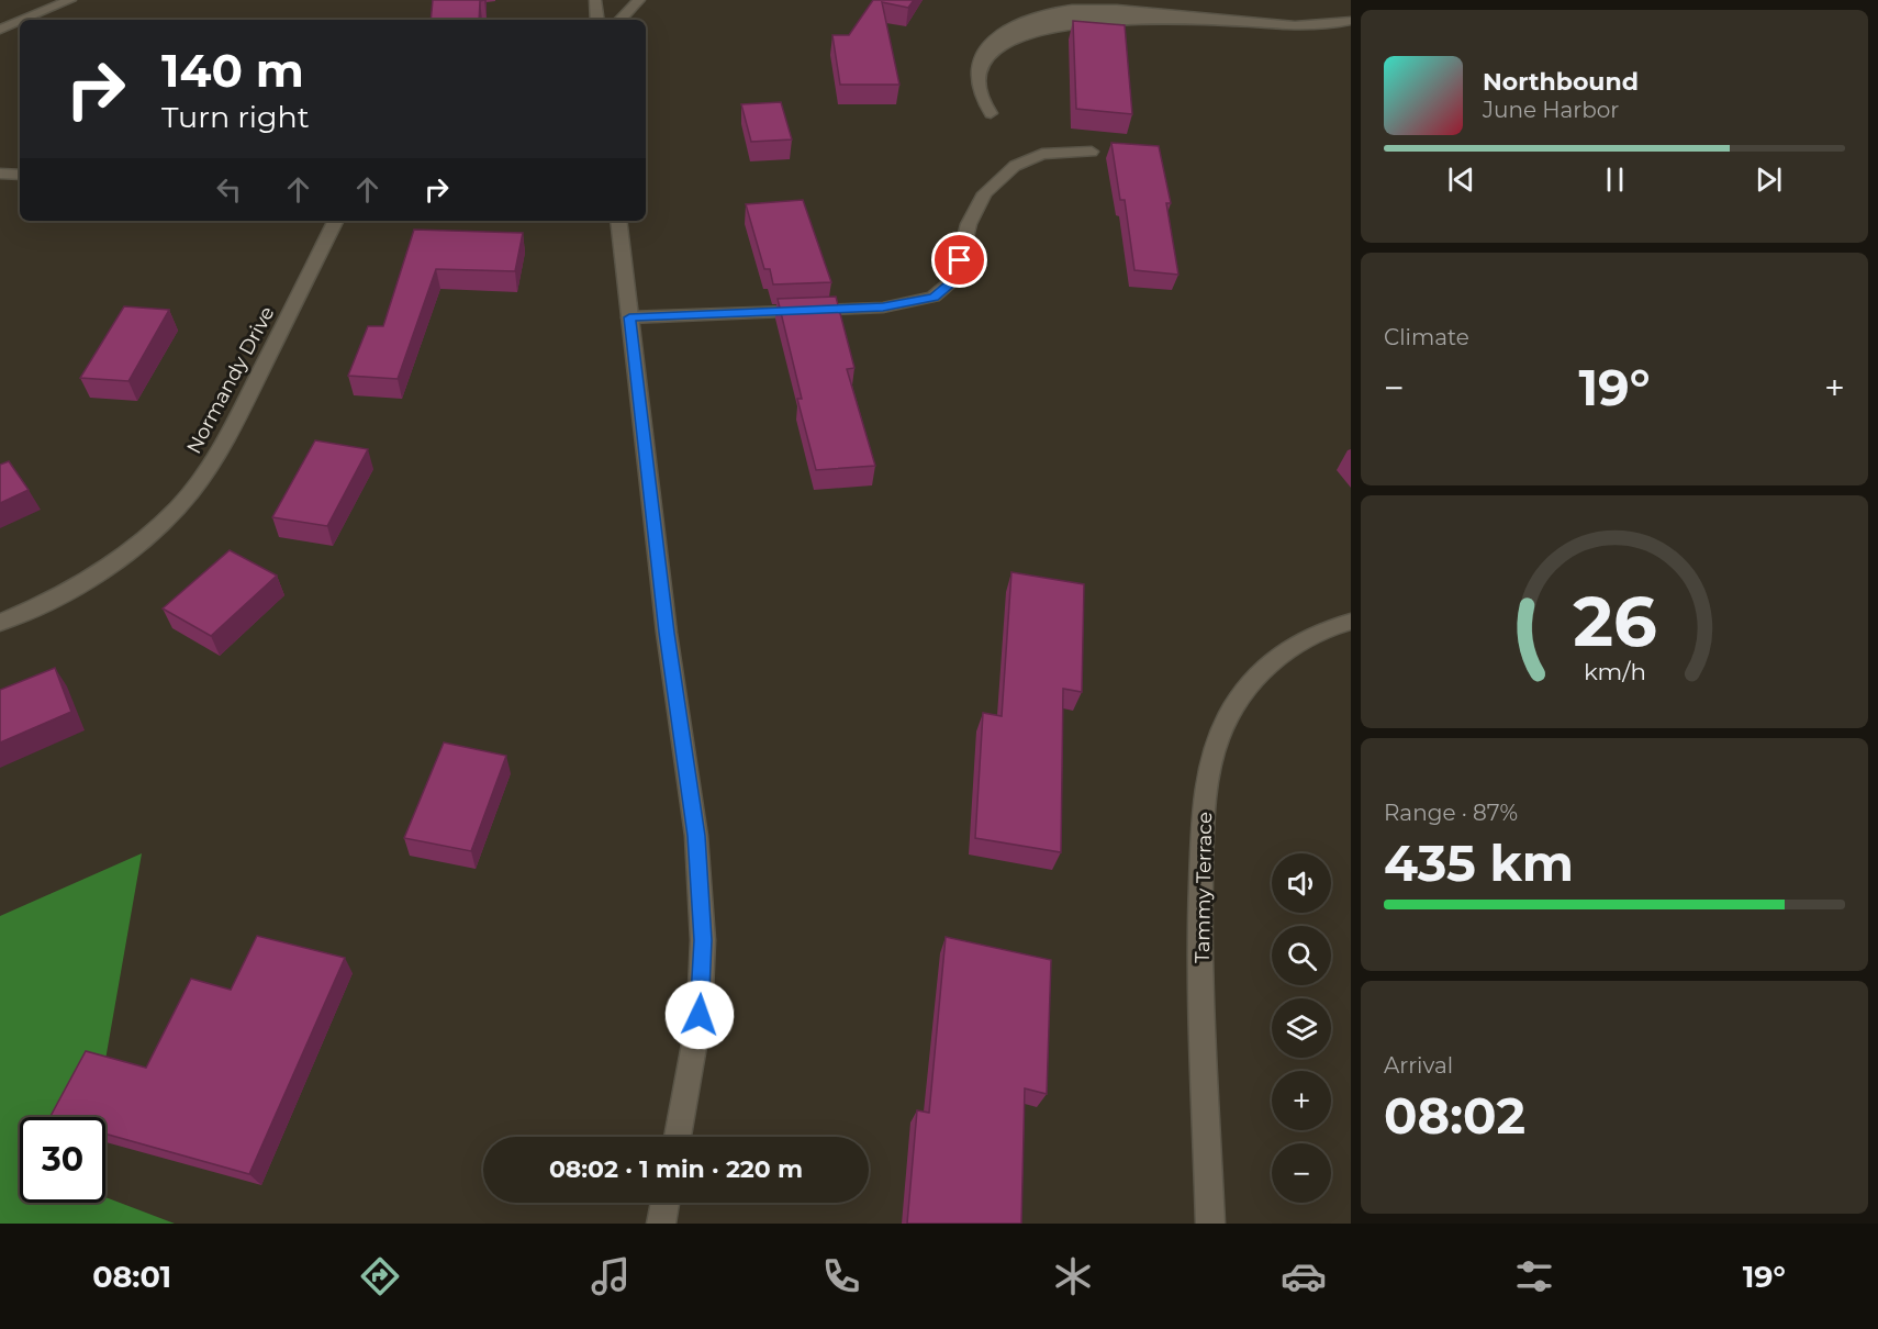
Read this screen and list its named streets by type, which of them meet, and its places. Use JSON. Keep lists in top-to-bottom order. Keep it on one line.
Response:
{"streets":{"street":["Normandy Drive","Tammy Terrace"]},"page":{"turn":["140 m","Turn right"],"song":["Northbound","June Harbor"],"tile":["Climate",["Range · 87%","435 km"],["Arrival","08:02"]],"heat":["−","19°","+"],"map_buttons":["+","−"],"limit":"30","trip":"08:02 · 1 min · 220 m","tabs":["08:01","19°"],"gauge":["26","km/h"]}}
